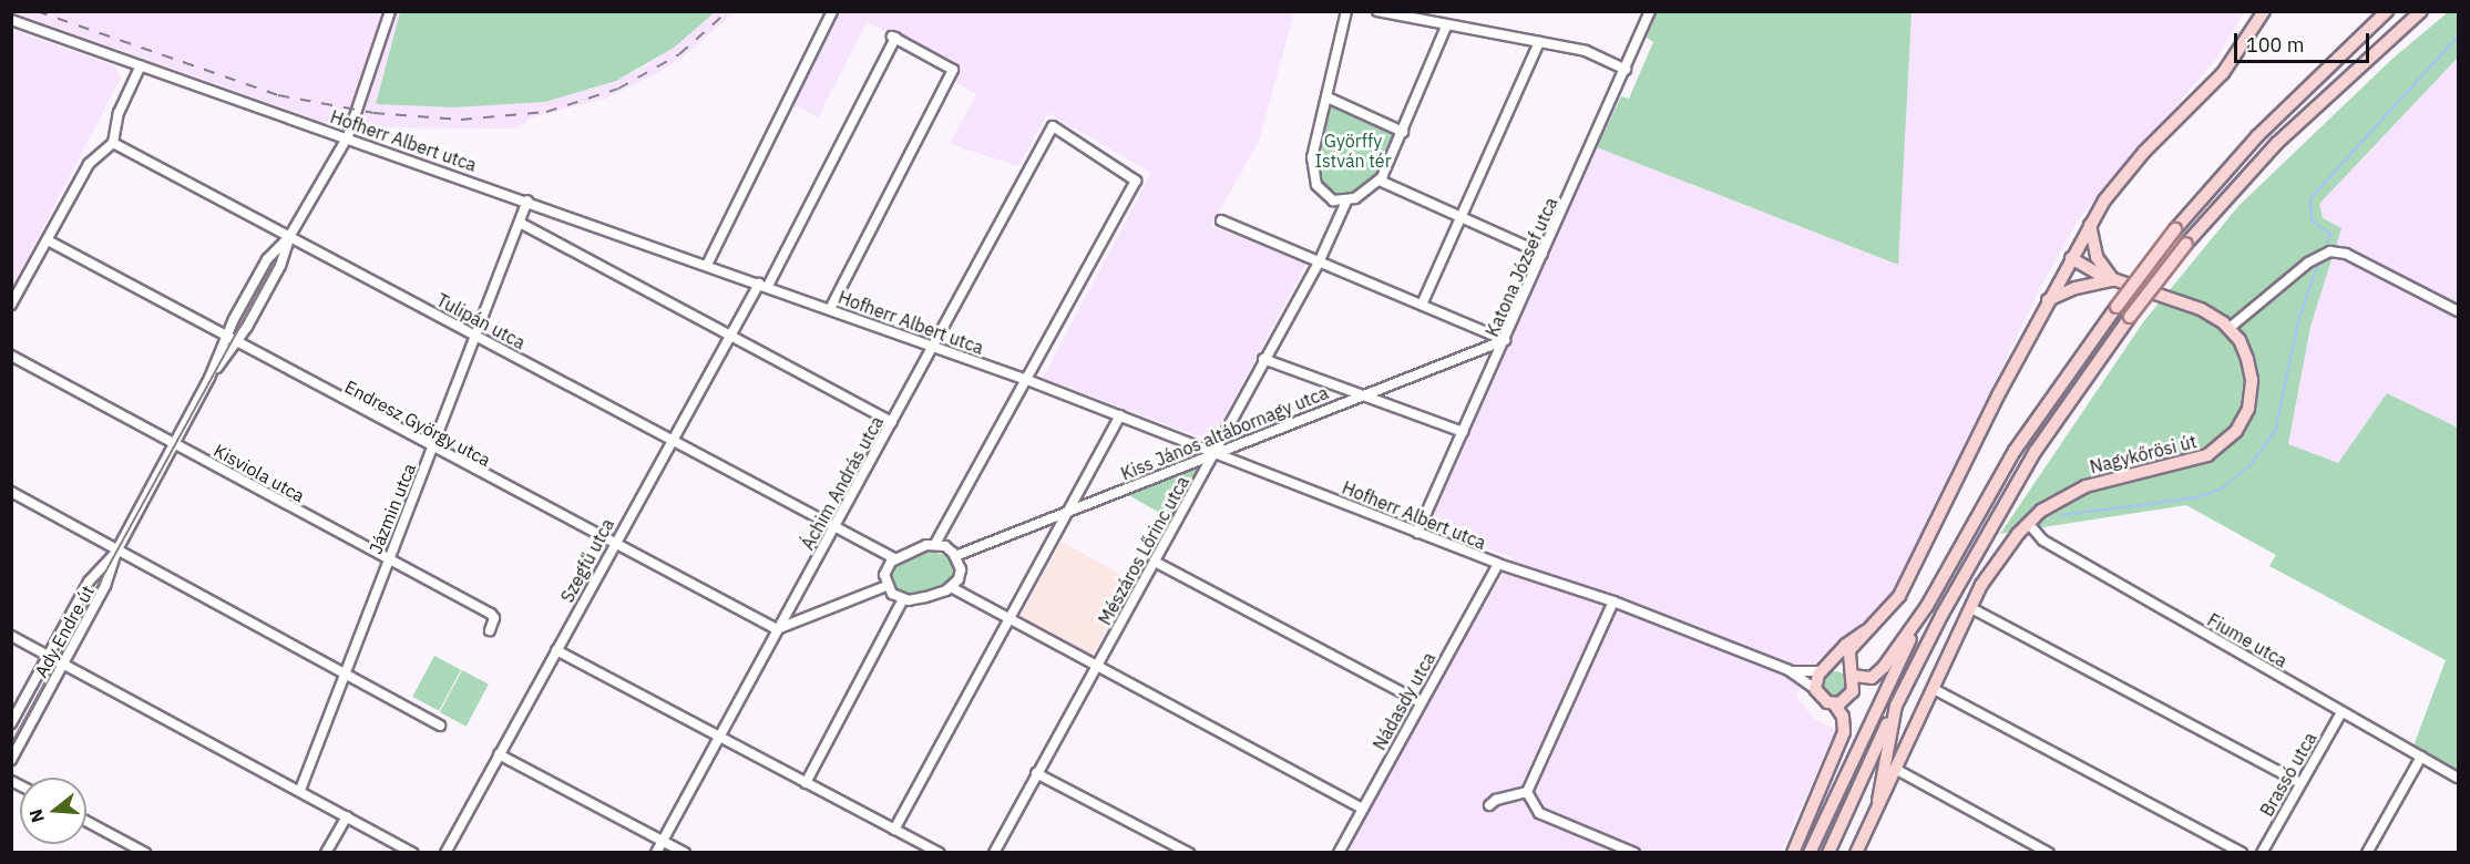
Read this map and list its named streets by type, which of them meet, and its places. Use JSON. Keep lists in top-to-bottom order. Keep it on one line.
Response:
{"streets":{"main road":["Nagykőrösi út"],"street":["Hofherr Albert utca","Katona József utca","Tulipán utca","Endresz György utca","Kiss János altábornagy utca","Kisviola utca","Áchim András utca","Jázmin utca","Mészáros Lőrinc utca","Szegfű utca","Ady Endre út","Fiume utca","Nádasdy utca","Brassó utca"]},"crossings":[["Hofherr Albert utca","Katona József utca"],["Hofherr Albert utca","Kiss János altábornagy utca"],["Hofherr Albert utca","Áchim András utca"],["Hofherr Albert utca","Jázmin utca"],["Hofherr Albert utca","Mészáros Lőrinc utca"],["Hofherr Albert utca","Szegfű utca"],["Hofherr Albert utca","Ady Endre út"],["Hofherr Albert utca","Nádasdy utca"],["Katona József utca","Kiss János altábornagy utca"],["Tulipán utca","Kiss János altábornagy utca"],["Tulipán utca","Áchim András utca"],["Tulipán utca","Jázmin utca"],["Tulipán utca","Szegfű utca"],["Tulipán utca","Ady Endre út"],["Endresz György utca","Áchim András utca"],["Endresz György utca","Jázmin utca"],["Endresz György utca","Szegfű utca"],["Endresz György utca","Ady Endre út"],["Kiss János altábornagy utca","Mészáros Lőrinc utca"],["Nagykőrösi út","Fiume utca"],["Kisviola utca","Jázmin utca"],["Kisviola utca","Ady Endre út"],["Fiume utca","Brassó utca"]],"parks":["Györffy István tér"],"scale_bar":"100 m","north":"left"}
